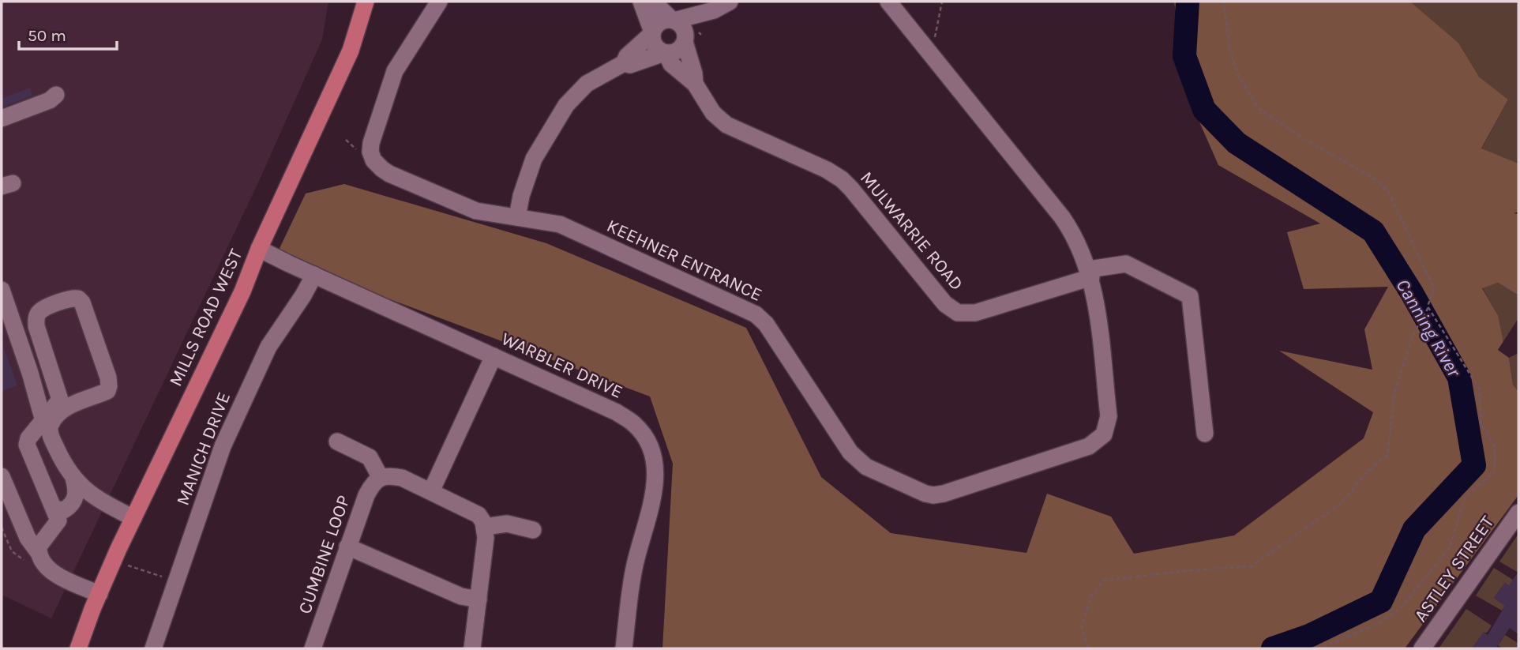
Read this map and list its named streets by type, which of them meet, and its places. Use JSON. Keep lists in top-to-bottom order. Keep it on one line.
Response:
{"streets":{"main road":["MILLS ROAD WEST"],"street":["MULWARRIE ROAD","KEEHNER ENTRANCE","WARBLER DRIVE","MANICH DRIVE","CUMBINE LOOP","ASTLEY STREET"]},"crossings":[["MULWARRIE ROAD","KEEHNER ENTRANCE"],["MILLS ROAD WEST","WARBLER DRIVE"],["WARBLER DRIVE","MANICH DRIVE"]],"water":["Canning River"],"scale_bar":"50 m"}
